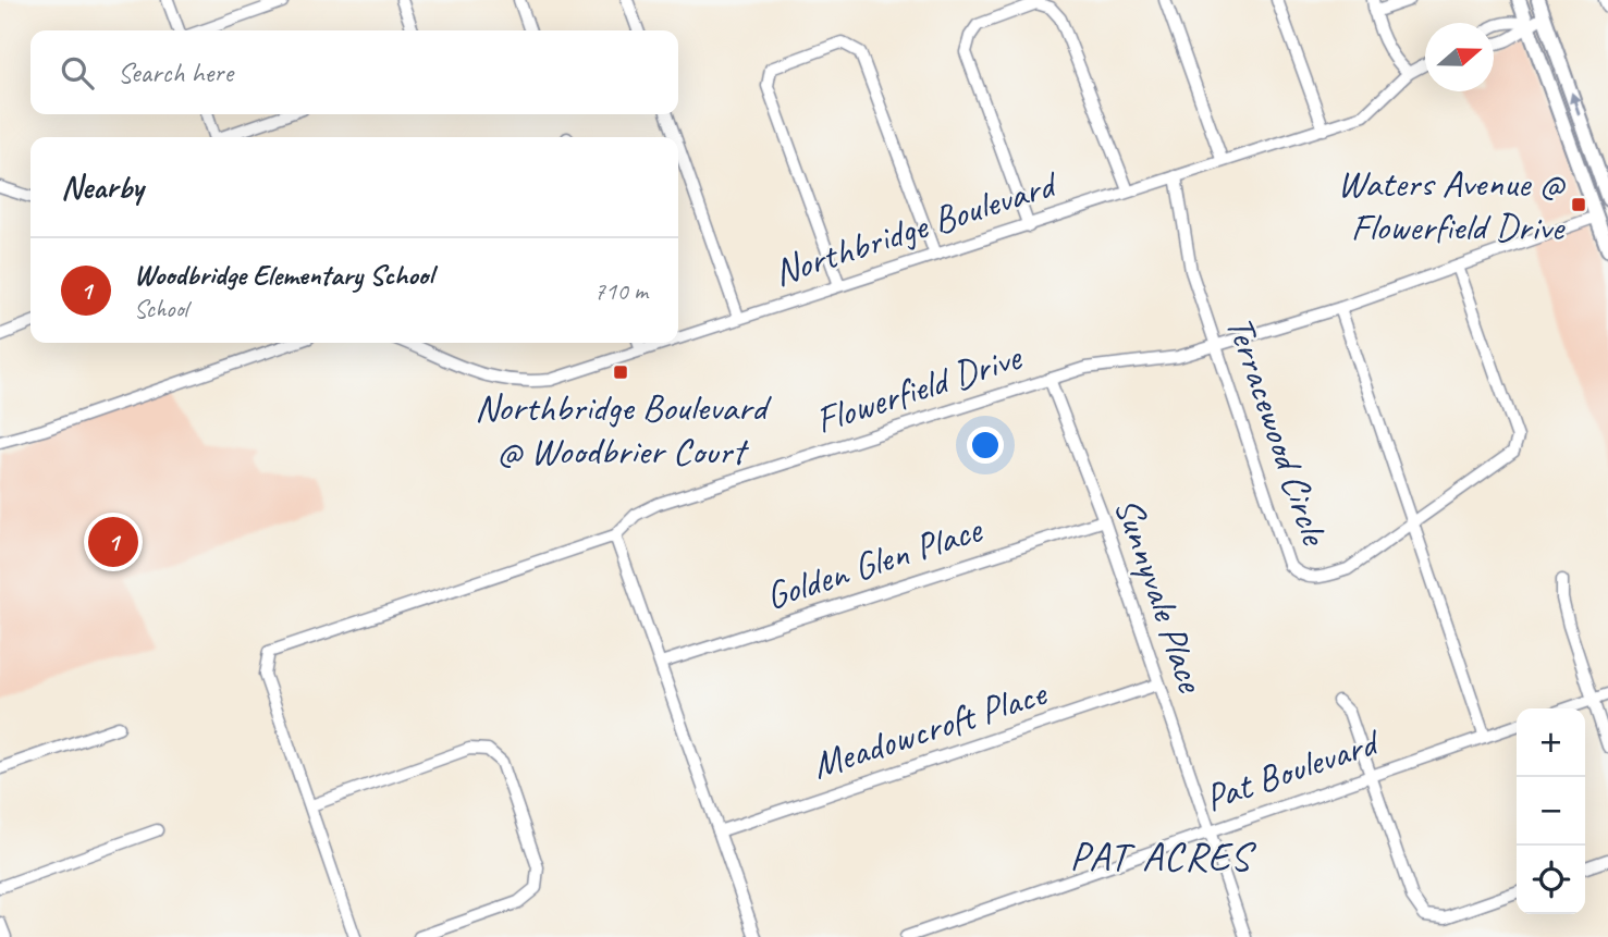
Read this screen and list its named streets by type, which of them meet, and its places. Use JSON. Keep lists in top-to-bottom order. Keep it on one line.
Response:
{"streets":{"street":["Northbridge Boulevard","Flowerfield Drive","Terracewood Circle","Golden Glen Place","Sunnyvale Place","Meadowcroft Place","Pat Boulevard"]},"crossings":[["Northbridge Boulevard","Terracewood Circle"],["Flowerfield Drive","Terracewood Circle"],["Flowerfield Drive","Sunnyvale Place"],["Golden Glen Place","Sunnyvale Place"],["Sunnyvale Place","Meadowcroft Place"],["Sunnyvale Place","Pat Boulevard"]],"districts":["PAT ACRES"],"places":{"transit":["Waters Avenue @ Flowerfield Drive","Northbridge Boulevard @ Woodbrier Court"]},"north":"right","page":{"search":"Search here","heading":"Nearby","list":[{"mark":"1","name":"Woodbridge Elementary School","note":"School","value":"710 m"}],"pins":"1","map_buttons":["+","−"]}}
